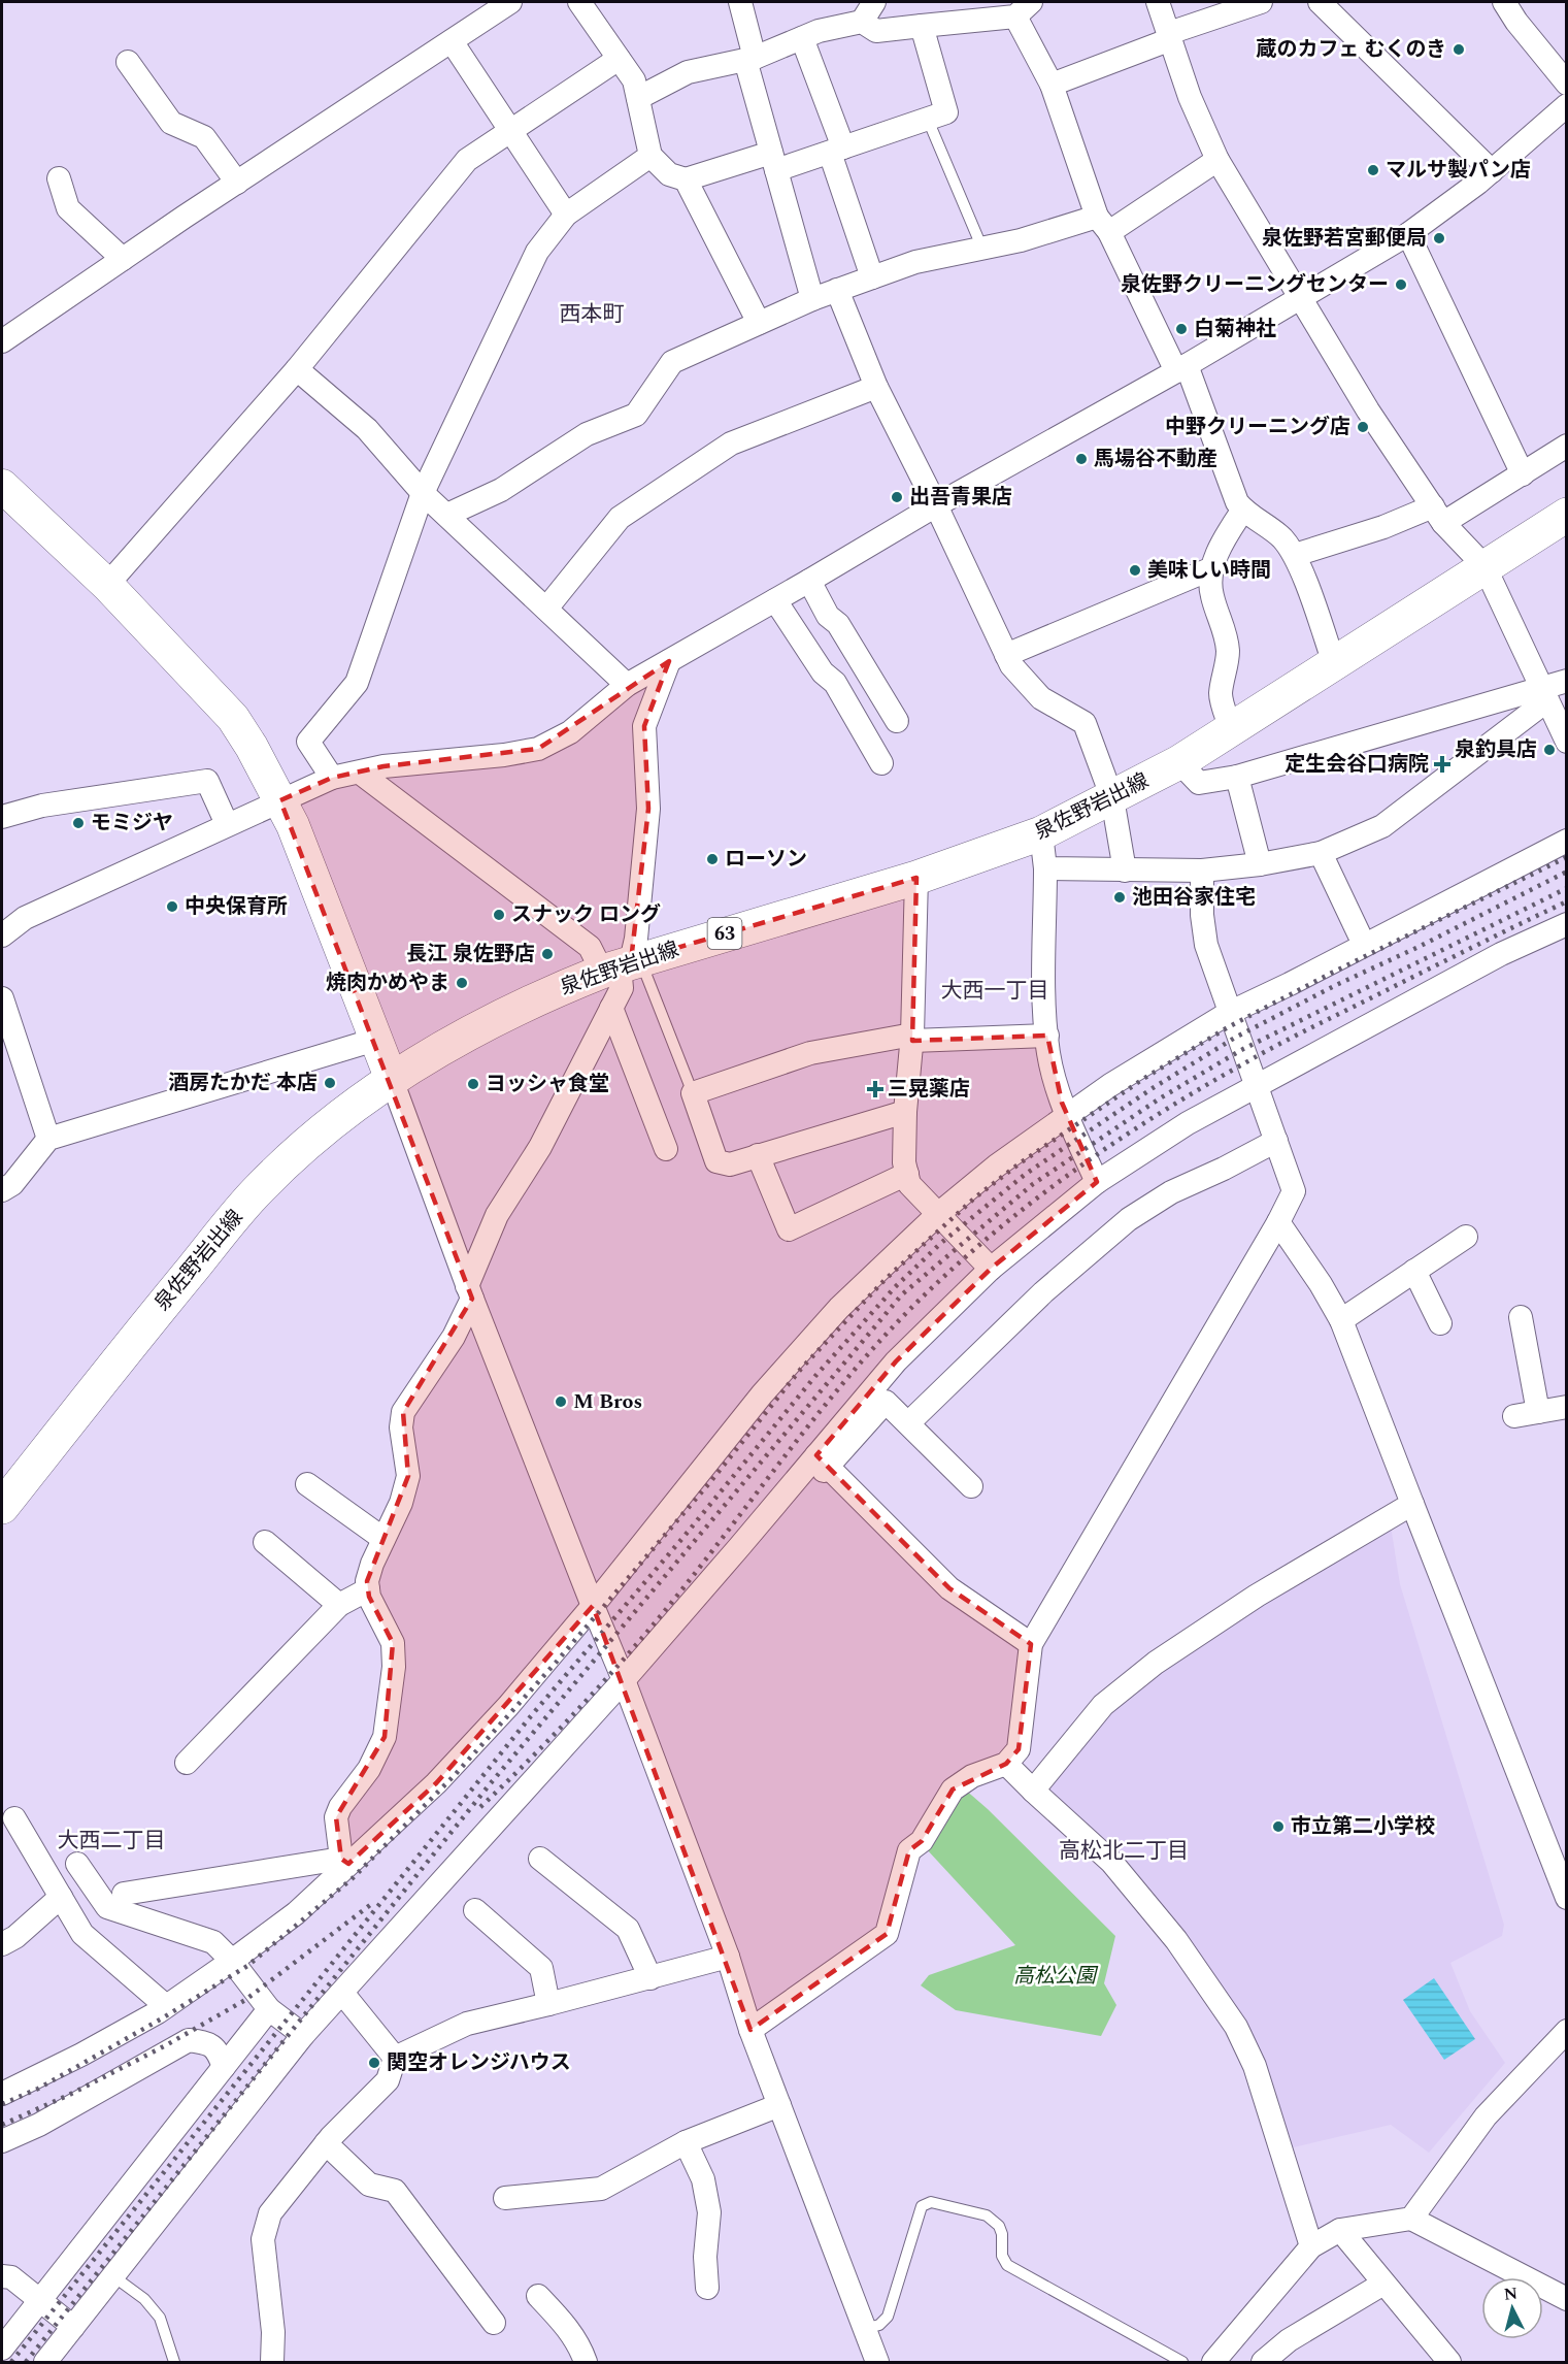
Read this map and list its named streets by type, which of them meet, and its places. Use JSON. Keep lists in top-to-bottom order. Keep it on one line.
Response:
{"streets":{"main road":["泉佐野岩出線","63"]},"districts":["西本町","大西一丁目","大西二丁目","高松北二丁目"],"parks":["高松公園"],"places":{"other":["蔵のカフェ むくのき","マルサ製パン店","泉佐野若宮郵便局","泉佐野クリーニングセンター","白菊神社","中野クリーニング店","馬場谷不動産","出吾青果店","美味しい時間","泉釣具店","モミジヤ","ローソン","池田谷家住宅","中央保育所","スナック ロング","長江 泉佐野店","焼肉かめやま","酒房たかだ 本店","ヨッシャ食堂","M Bros","市立第二小学校","関空オレンジハウス"],"health":["定生会谷口病院","三晃薬店"]},"north":"top"}
